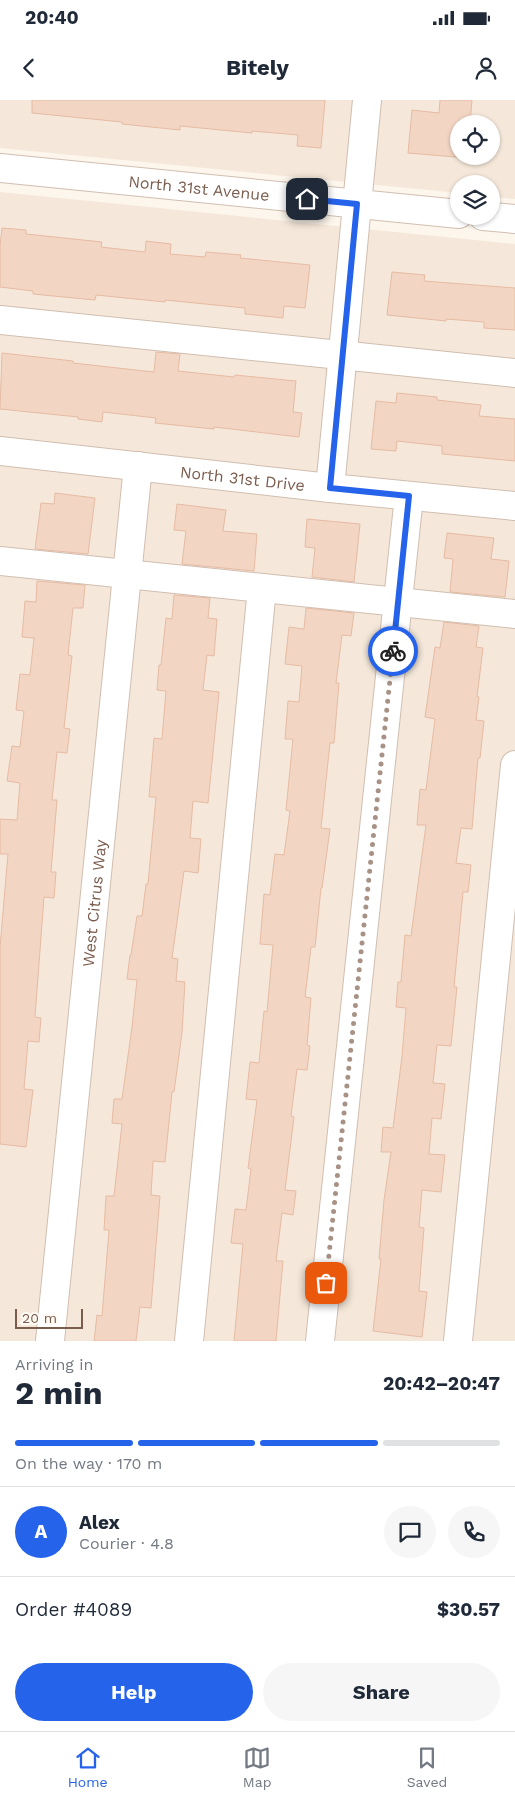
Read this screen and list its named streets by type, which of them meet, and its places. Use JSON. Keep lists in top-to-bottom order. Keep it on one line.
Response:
{"streets":{"street":["North 31st Avenue","North 31st Drive","West Citrus Way"]},"crossings":[["North 31st Drive","West Citrus Way"]],"scale_bar":"20 m","page":{"status":"20:40","header":"Bitely","scale":"20 m","heading":["2 min","Arriving in","20:42–20:47"],"panel":["Alex","Courier · 4.8","Order #4089","$30.57"],"bar":"On the way · 170 m","round":"A","buttons":["Help","Share"],"tabs":["Home","Map","Saved"]}}
